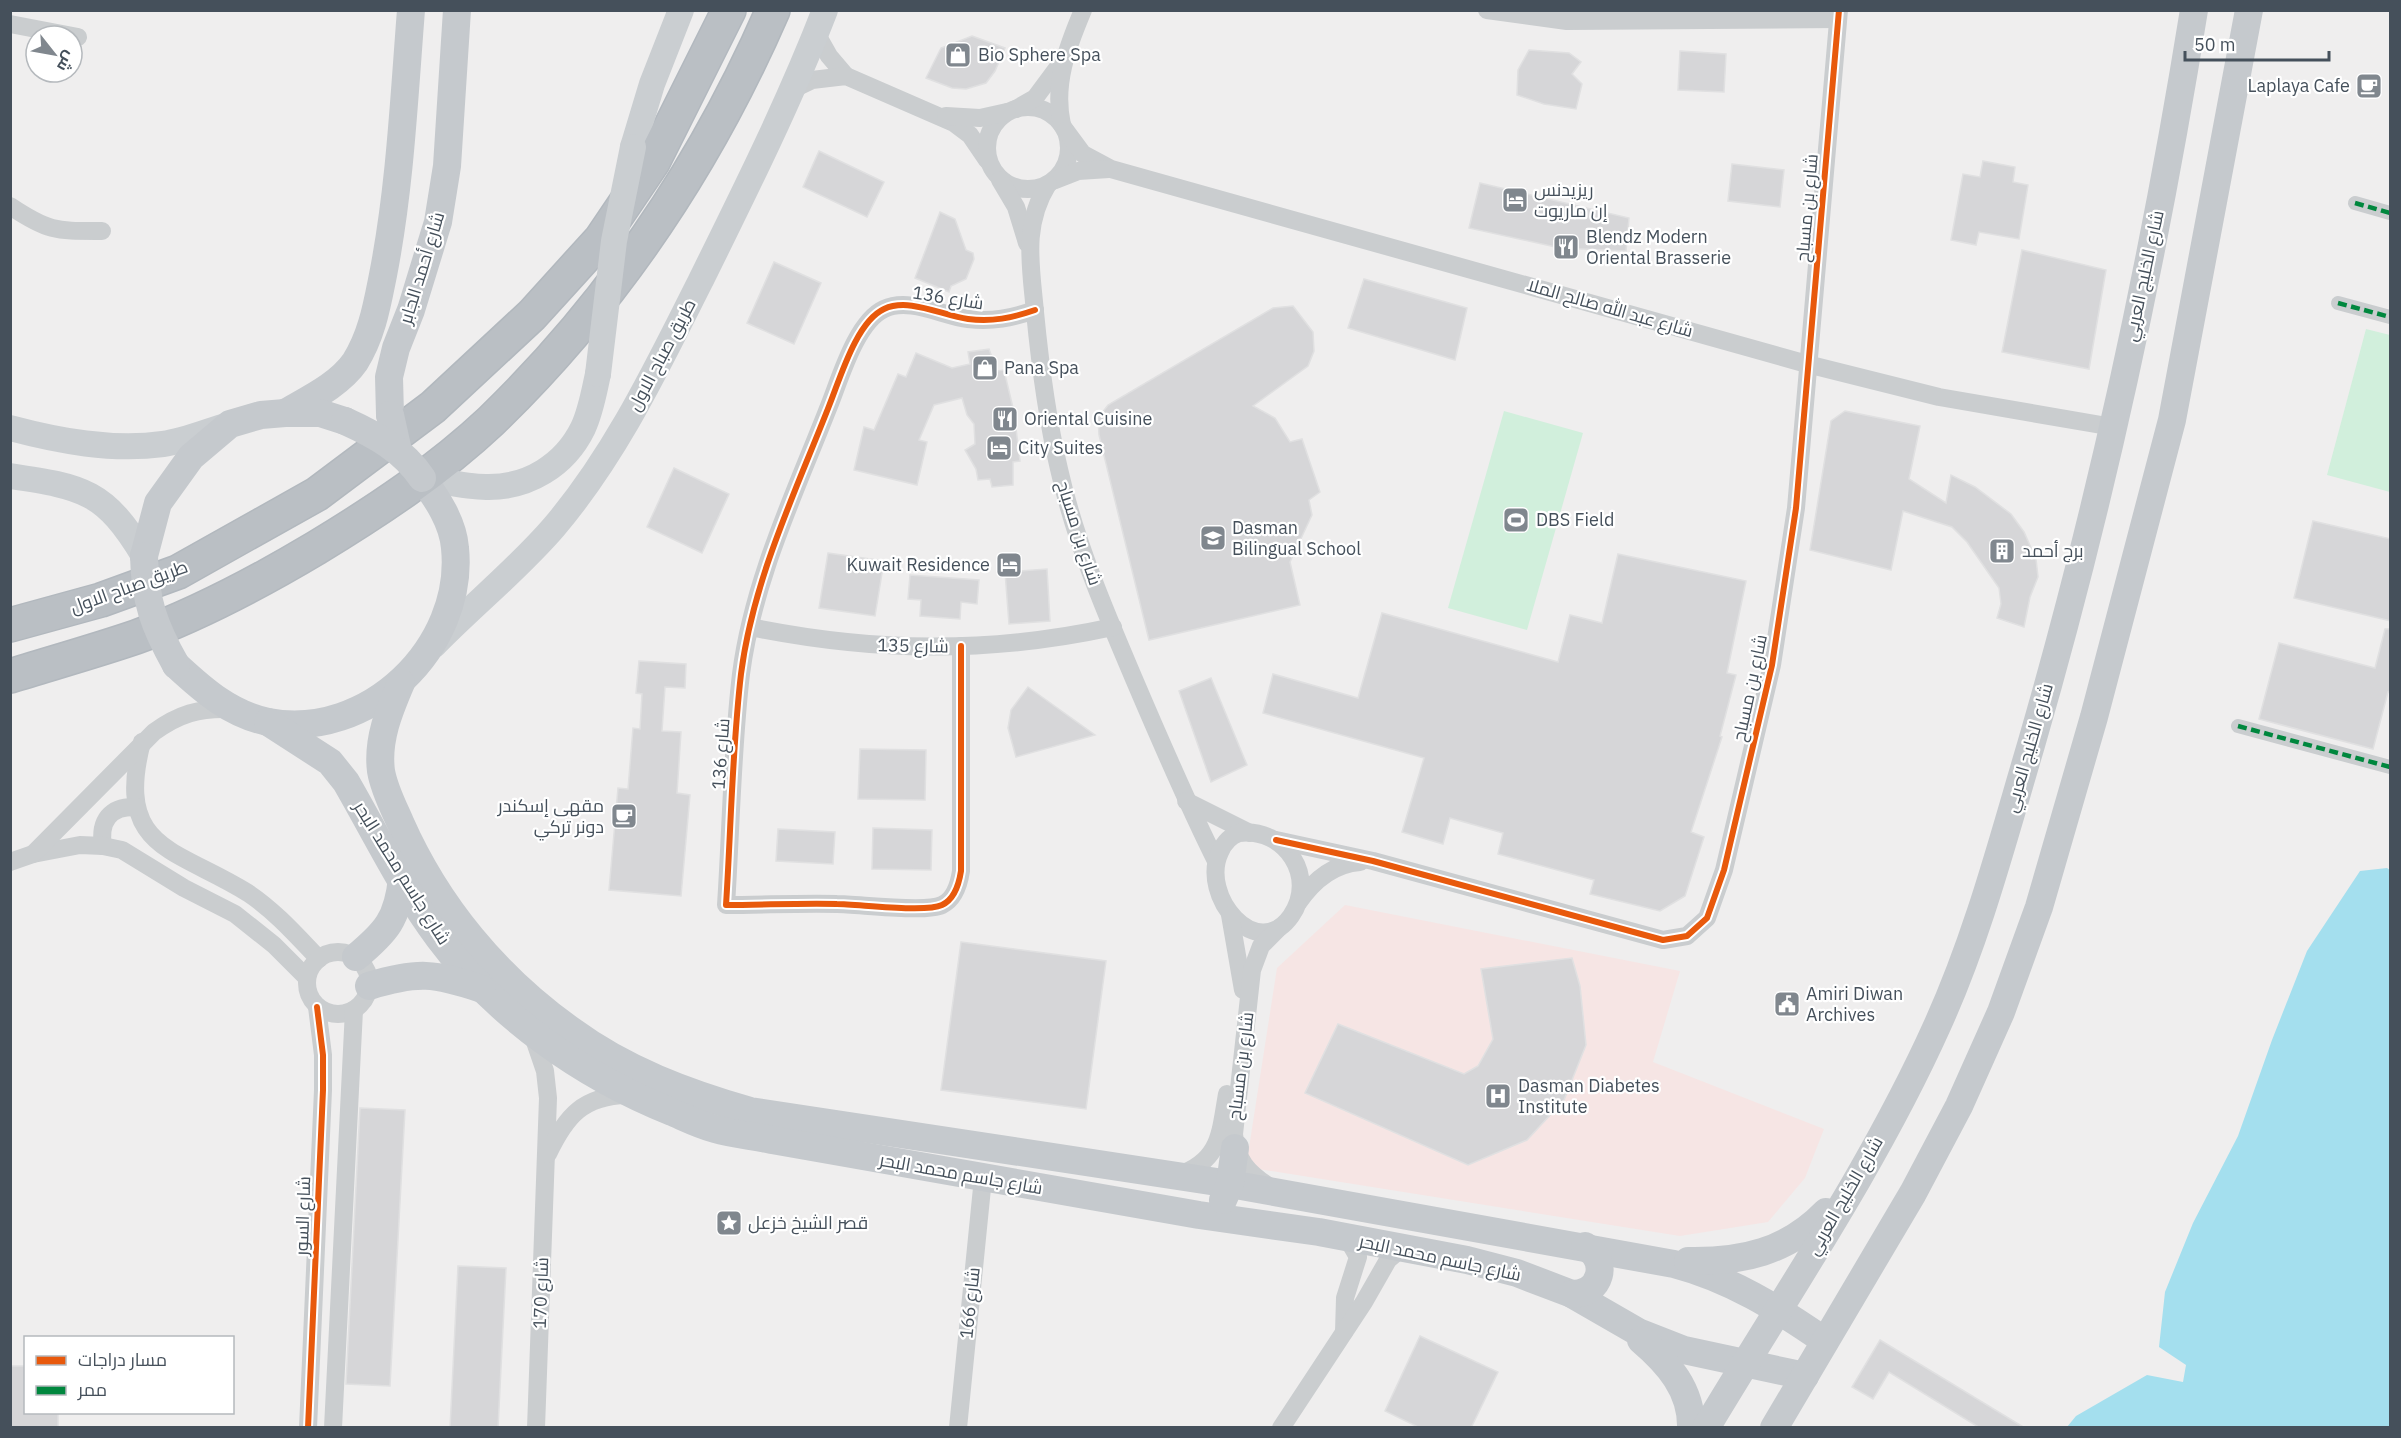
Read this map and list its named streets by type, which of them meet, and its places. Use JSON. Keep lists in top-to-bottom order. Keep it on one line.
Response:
{"streets":{"highway":["طريق صباح الاول"],"main road":["شارع أحمد الجابر","شارع الخليج العربي","شارع جاسم محمد البحر"],"street":["شارع بن مسباح","شارع 136","شارع عبد الله صالح الملا","شارع 135","شارع السور","شارع 170","شارع 166"]},"crossings":[["شارع بن مسباح","شارع 136"],["شارع بن مسباح","شارع عبد الله صالح الملا"],["شارع بن مسباح","شارع 135"],["شارع بن مسباح","شارع جاسم محمد البحر"],["شارع الخليج العربي","شارع عبد الله صالح الملا"],["شارع الخليج العربي","شارع جاسم محمد البحر"],["شارع 136","شارع 135"],["شارع جاسم محمد البحر","شارع 170"],["شارع جاسم محمد البحر","شارع 166"]],"places":{"shop":["Bio Sphere Spa","Pana Spa"],"cafe":["Laplaya Cafe","مقهى إسكندر دونر تركي"],"hotel":["ريزيدنس إن ماريوت","City Suites","Kuwait Residence"],"restaurant":["Blendz Modern Oriental Brasserie","Oriental Cuisine"],"sports":["DBS Field"],"school or university":["Dasman Bilingual School"],"building":["برج أحمد"],"public building":["Amiri Diwan Archives"],"hospital":["Dasman Diabetes Institute"],"place":["قصر الشيخ خزعل"]},"legend":["مسار دراجات","ممر"],"scale_bar":"50 m","north":"bottom right"}
